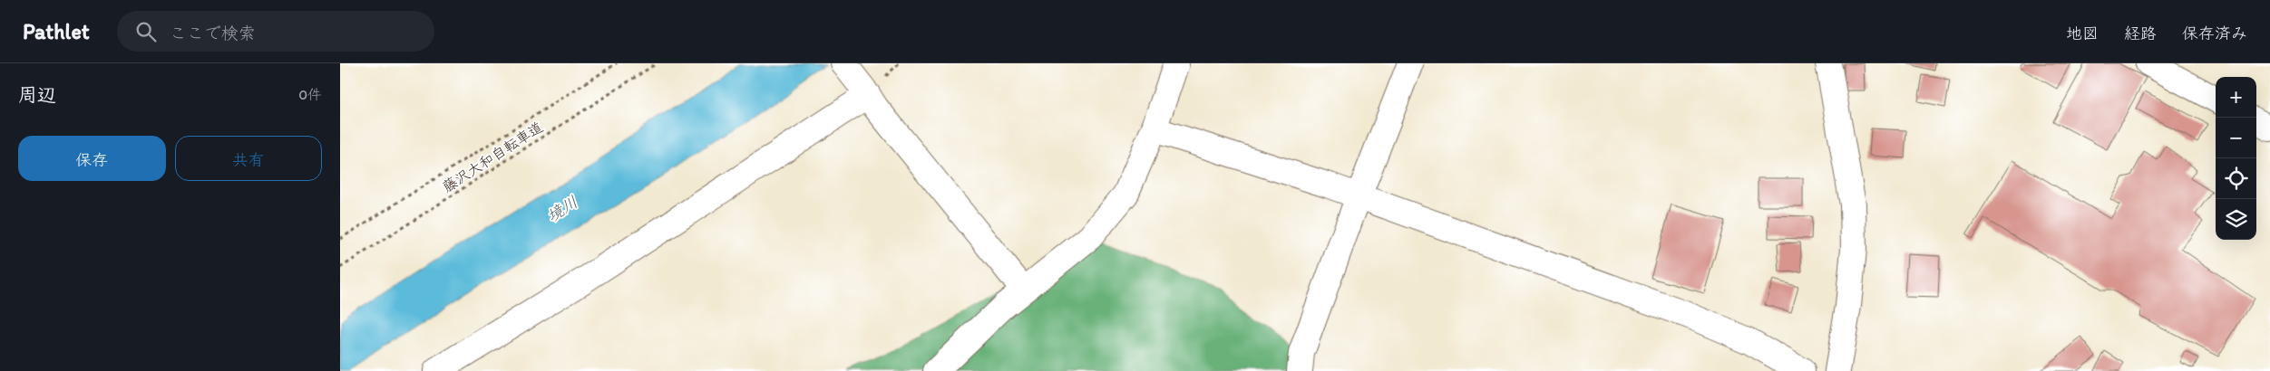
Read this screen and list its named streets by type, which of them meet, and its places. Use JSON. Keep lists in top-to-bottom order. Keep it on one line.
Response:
{"streets":{"path":["藤沢大和自転車道"]},"water":["境川"],"page":{"header":"Pathlet","search":"ここで検索","nav":["地図","経路","保存済み"],"heading":["周辺","0件"],"map_buttons":["+","−"],"buttons":["保存","共有"]}}
